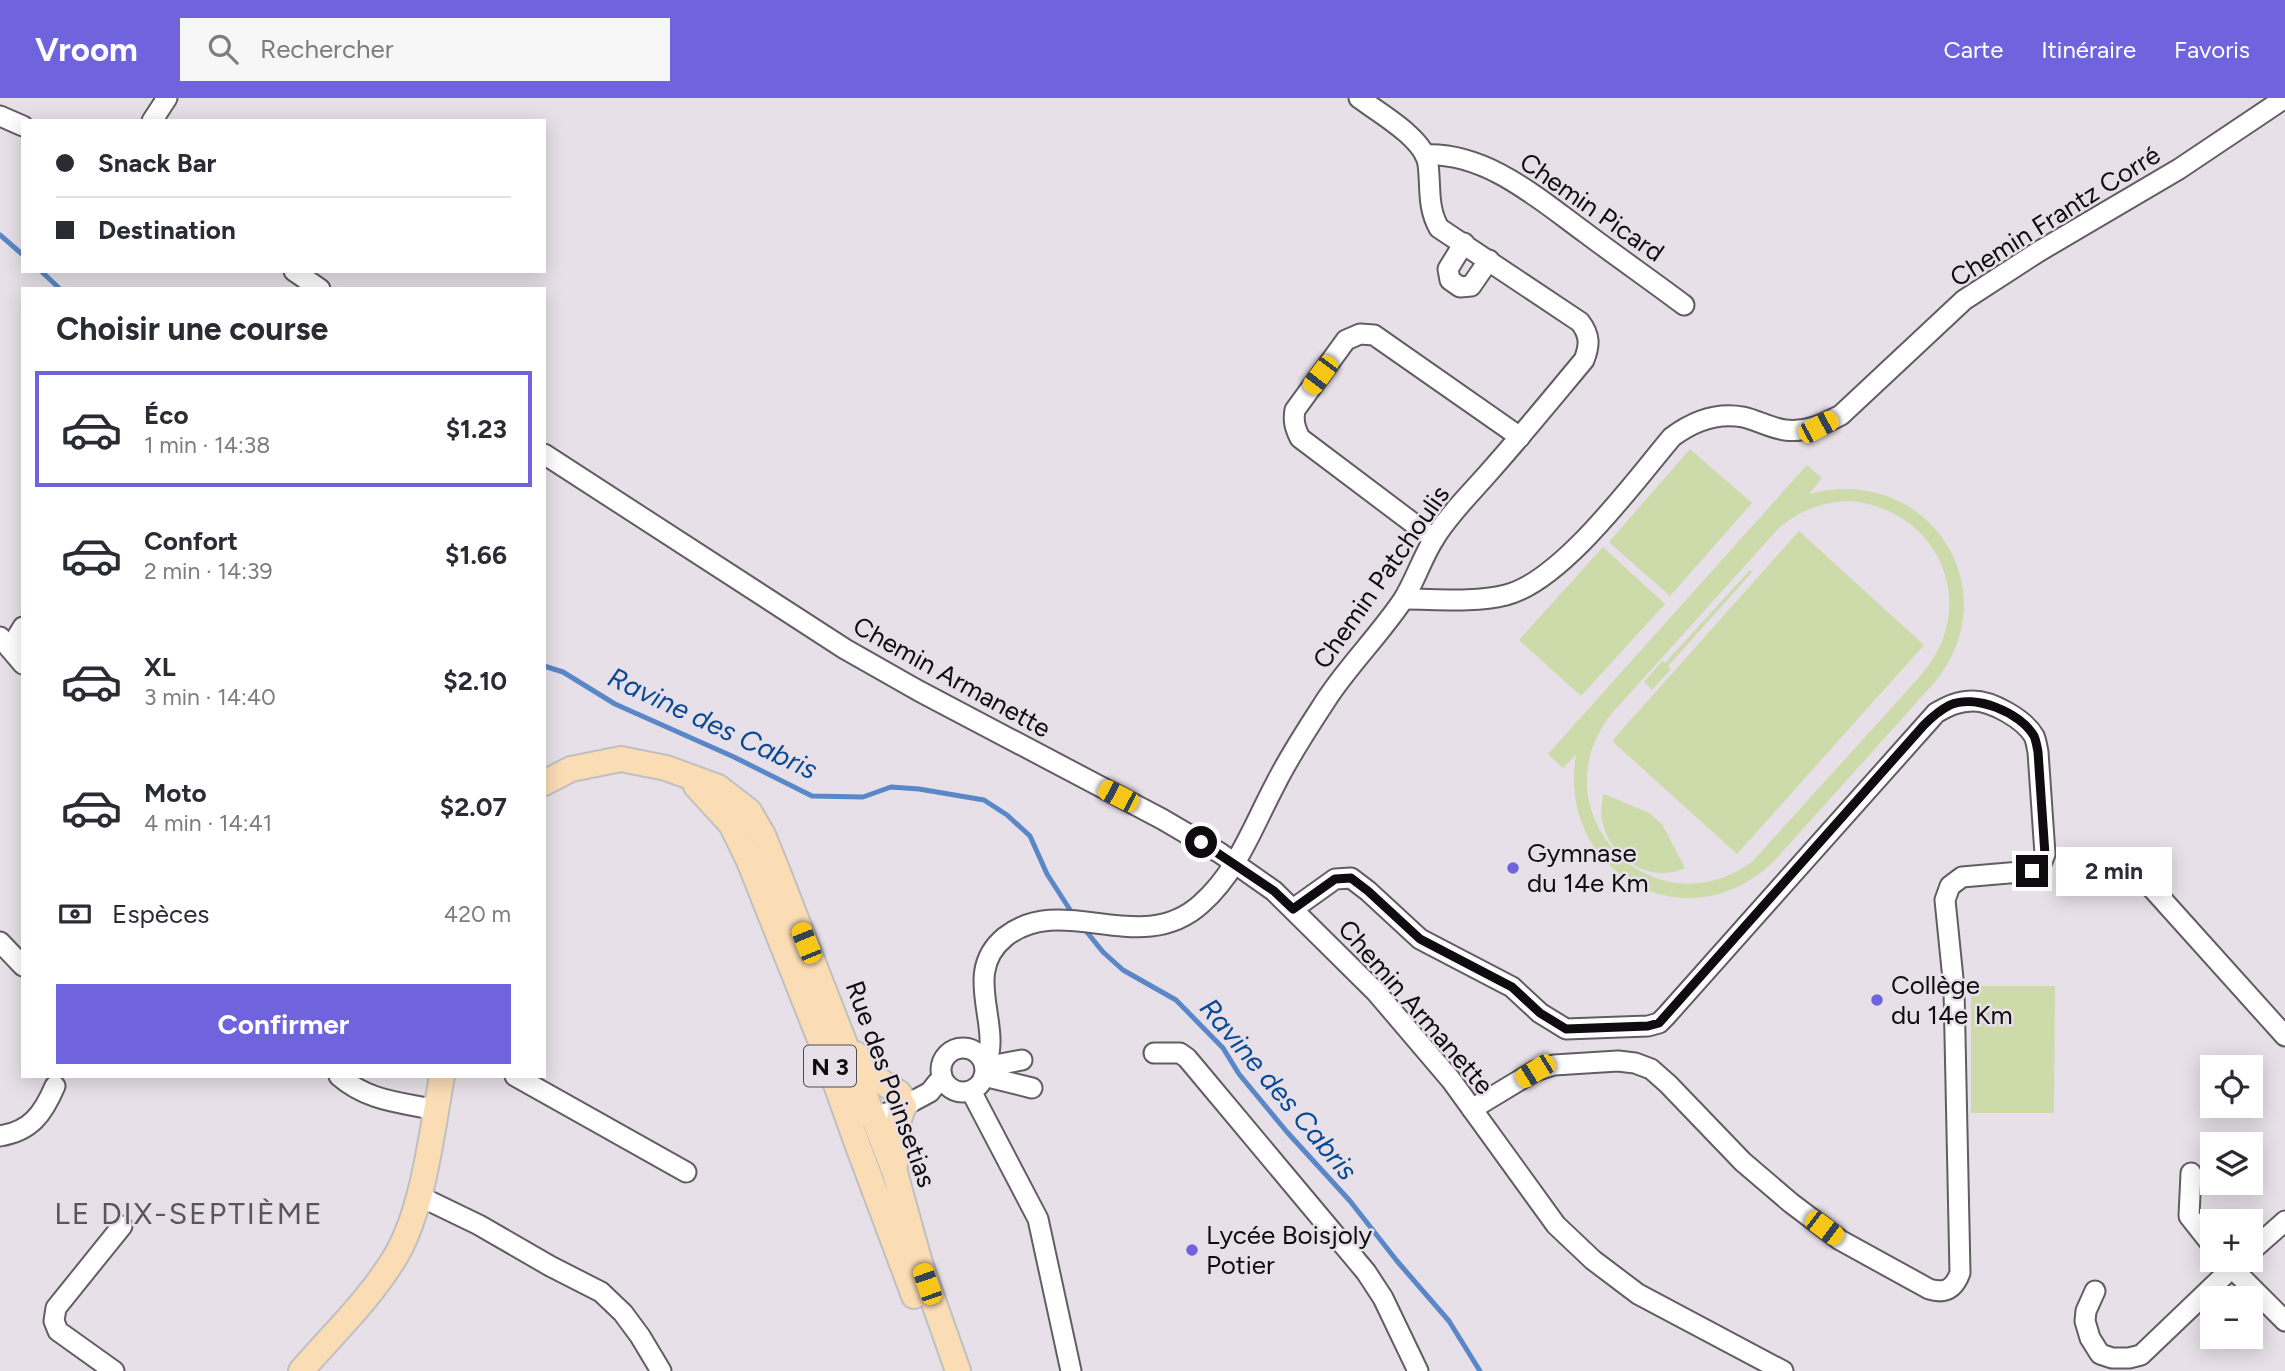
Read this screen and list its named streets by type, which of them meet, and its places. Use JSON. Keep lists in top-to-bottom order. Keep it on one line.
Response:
{"streets":{"main road":["N 3","Rue des Poinsetias"],"street":["Chemin Picard","Chemin Frantz Corré","Chemin Patchoulis","Chemin Armanette"]},"crossings":[["Chemin Frantz Corré","Chemin Patchoulis"],["Chemin Patchoulis","Chemin Armanette"]],"districts":["LE DIX-SEPTIÈME"],"water":["Ravine des Cabris"],"places":["Gymnase du 14e Km","Collège du 14e Km","Lycée Boisjoly Potier"],"page":{"header":"Vroom","search":"Rechercher","nav":["Carte","Itinéraire","Favoris"],"banner":["Snack Bar","Destination"],"heading":"Choisir une course","list":[{"name":"Éco","note":"1 min · 14:38","value":"$1.23"},{"name":"Confort","note":"2 min · 14:39","value":"$1.66"},{"name":"XL","note":"3 min · 14:40","value":"$2.10"},{"name":"Moto","note":"4 min · 14:41","value":"$2.07"}],"bubble":"2 min","pay":["Espèces","420 m"],"buttons":"Confirmer","map_buttons":["+","−"]}}
